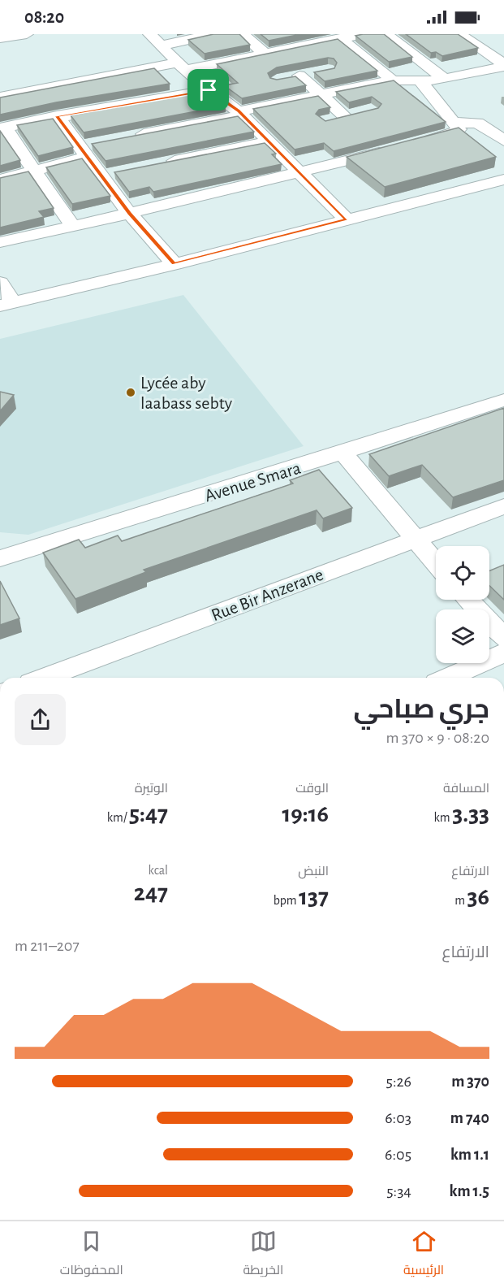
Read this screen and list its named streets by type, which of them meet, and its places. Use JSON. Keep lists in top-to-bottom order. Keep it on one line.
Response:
{"streets":{"street":["Avenue Smara","Rue Bir Anzerane"]},"places":["Lycée aby laabass sebty"],"page":{"status":"08:20","heading":["جري صباحي","08:20 · 9 × 370 m"],"stats":[["المسافة","3.33 km"],["الوقت","19:16"],["الوتيرة","5:47 /km"],["الارتفاع","36 m"],["النبض","137 bpm"],["kcal","247"]],"chart":["الارتفاع","207–211 m"],"list":[{"name":"370 m","note":"5:26"},{"name":"740 m","note":"6:03"},{"name":"1.1 km","note":"6:05"},{"name":"1.5 km","note":"5:34"}],"tabs":["الرئيسية","الخريطة","المحفوظات"]}}
